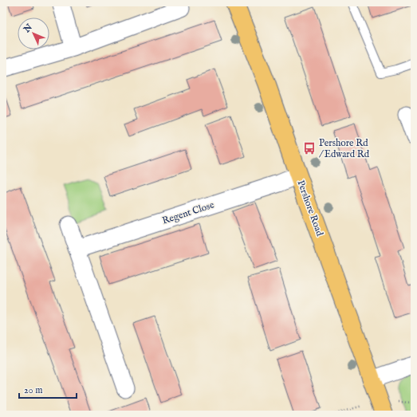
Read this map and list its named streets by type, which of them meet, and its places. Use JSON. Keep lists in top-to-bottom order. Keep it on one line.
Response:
{"streets":{"main road":["Pershore Road"],"street":["Regent Close"]},"crossings":[["Pershore Road","Regent Close"]],"places":{"bus stop":["Pershore Rd / Edward Rd"]},"scale_bar":"20 m","north":"top left"}
